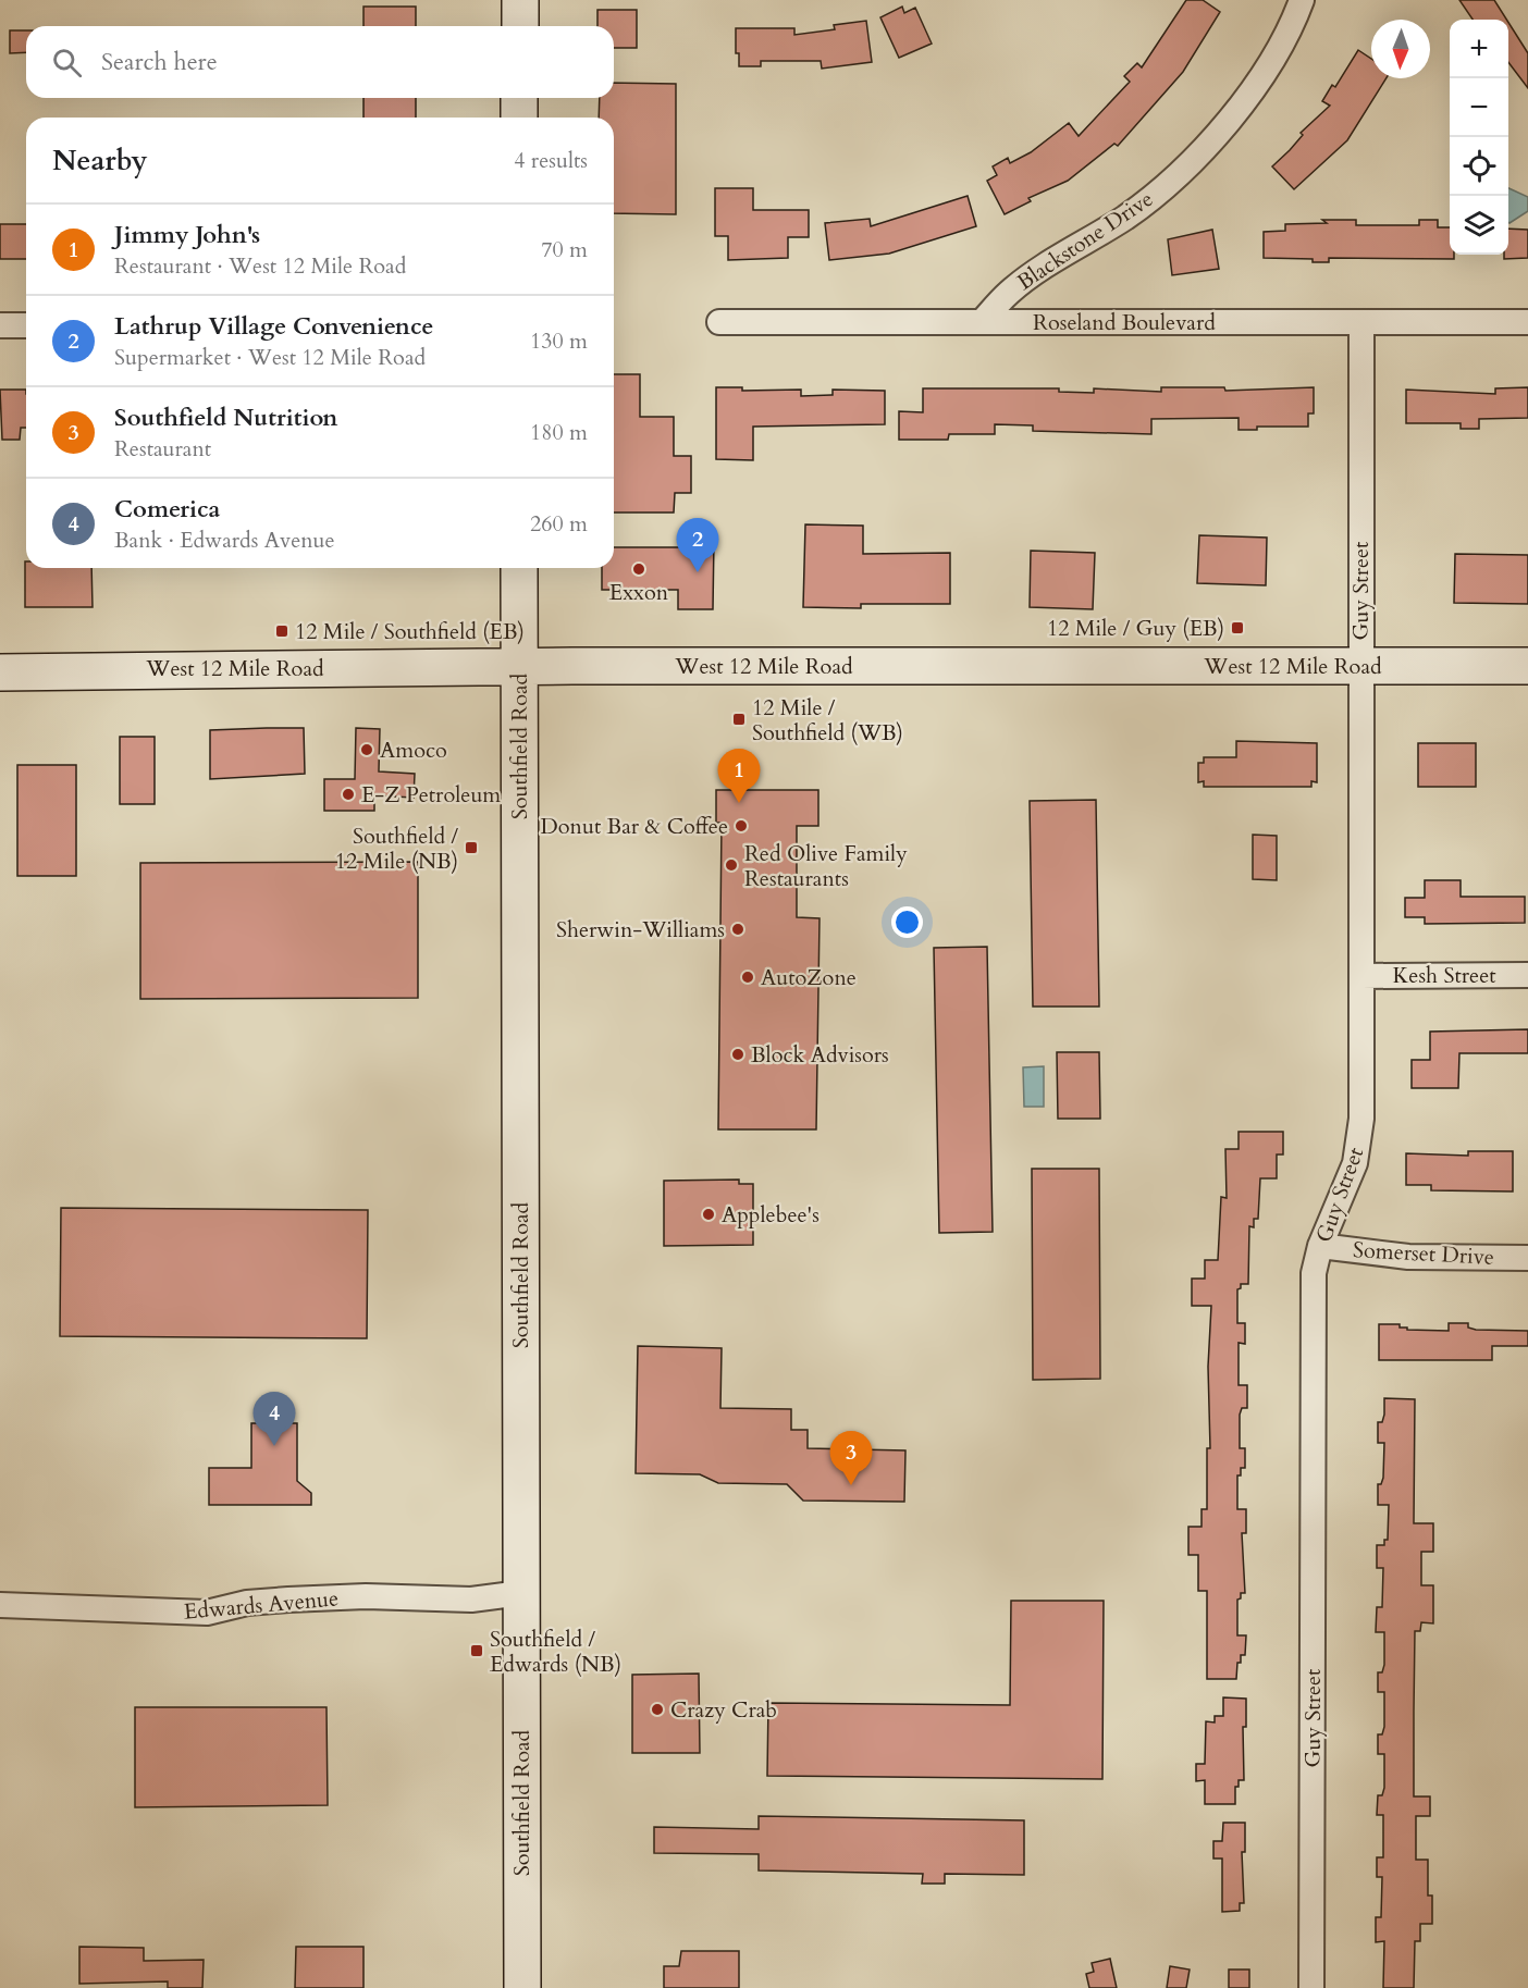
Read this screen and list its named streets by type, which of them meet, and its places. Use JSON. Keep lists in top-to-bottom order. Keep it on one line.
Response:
{"streets":{"main road":["West 12 Mile Road","Southfield Road"],"street":["Blackstone Drive","Roseland Boulevard","Guy Street","Kesh Street","Somerset Drive","Edwards Avenue"]},"crossings":[["Blackstone Drive","Roseland Boulevard"],["Roseland Boulevard","Guy Street"],["Guy Street","West 12 Mile Road"],["Guy Street","Kesh Street"],["Guy Street","Somerset Drive"],["West 12 Mile Road","Southfield Road"],["Southfield Road","Edwards Avenue"]],"places":{"other":["Exxon","Amoco","E-Z Petroleum","Donut Bar & Coffee","Red Olive Family Restaurants","Sherwin-Williams","AutoZone","Block Advisors","Applebee's","Crazy Crab"],"transit":["12 Mile / Guy (EB)","12 Mile / Southfield (EB)","12 Mile / Southfield (WB)","Southfield / 12 Mile (NB)","Southfield / Edwards (NB)"]},"north":"bottom","page":{"map_buttons":["+","−"],"search":"Search here","heading":["Nearby","4 results"],"list":[{"mark":"1","name":"Jimmy John's","note":"Restaurant · West 12 Mile Road","value":"70 m"},{"mark":"2","name":"Lathrup Village Convenience","note":"Supermarket · West 12 Mile Road","value":"130 m"},{"mark":"3","name":"Southfield Nutrition","note":"Restaurant","value":"180 m"},{"mark":"4","name":"Comerica","note":"Bank · Edwards Avenue","value":"260 m"}],"pins":["2","1","4","3"]}}
